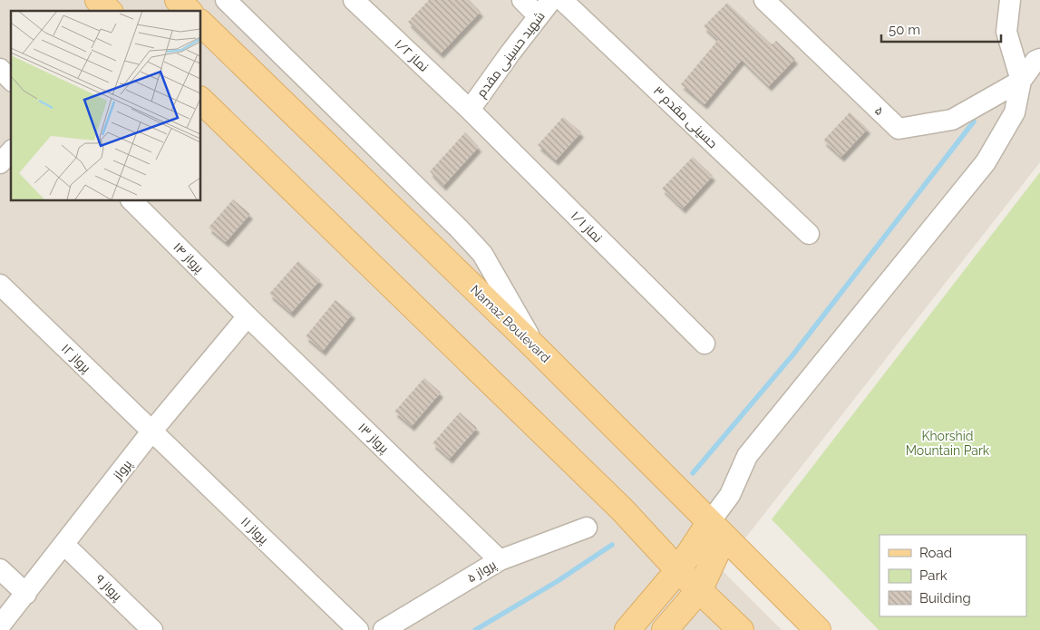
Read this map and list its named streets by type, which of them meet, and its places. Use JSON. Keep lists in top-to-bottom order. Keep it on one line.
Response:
{"streets":{"main road":["Namaz Boulevard"],"street":["شهید حسینی مقدم","نماز ۱/۲","۵","حسینی مقدم ۳","نماز ۱/۱","پرواز ۱۴","پرواز ۱۲","پرواز ۱۳","پرواز","پرواز ۱۱","پرواز ۵","پرواز ۹"]},"crossings":[["شهید حسینی مقدم","نماز ۱/۲"],["شهید حسینی مقدم","نماز ۱/۱"],["نماز ۱/۲","نماز ۱/۱"],["پرواز ۱۴","پرواز ۱۳"],["پرواز ۱۴","پرواز"],["پرواز ۱۲","پرواز"],["پرواز ۱۲","پرواز ۱۱"],["پرواز ۱۳","پرواز"],["پرواز ۱۳","پرواز ۵"],["پرواز","پرواز ۱۱"],["پرواز","پرواز ۹"]],"parks":["Khorshid Mountain Park"],"legend":["Road","Park","Building"],"scale_bar":"50 m"}
